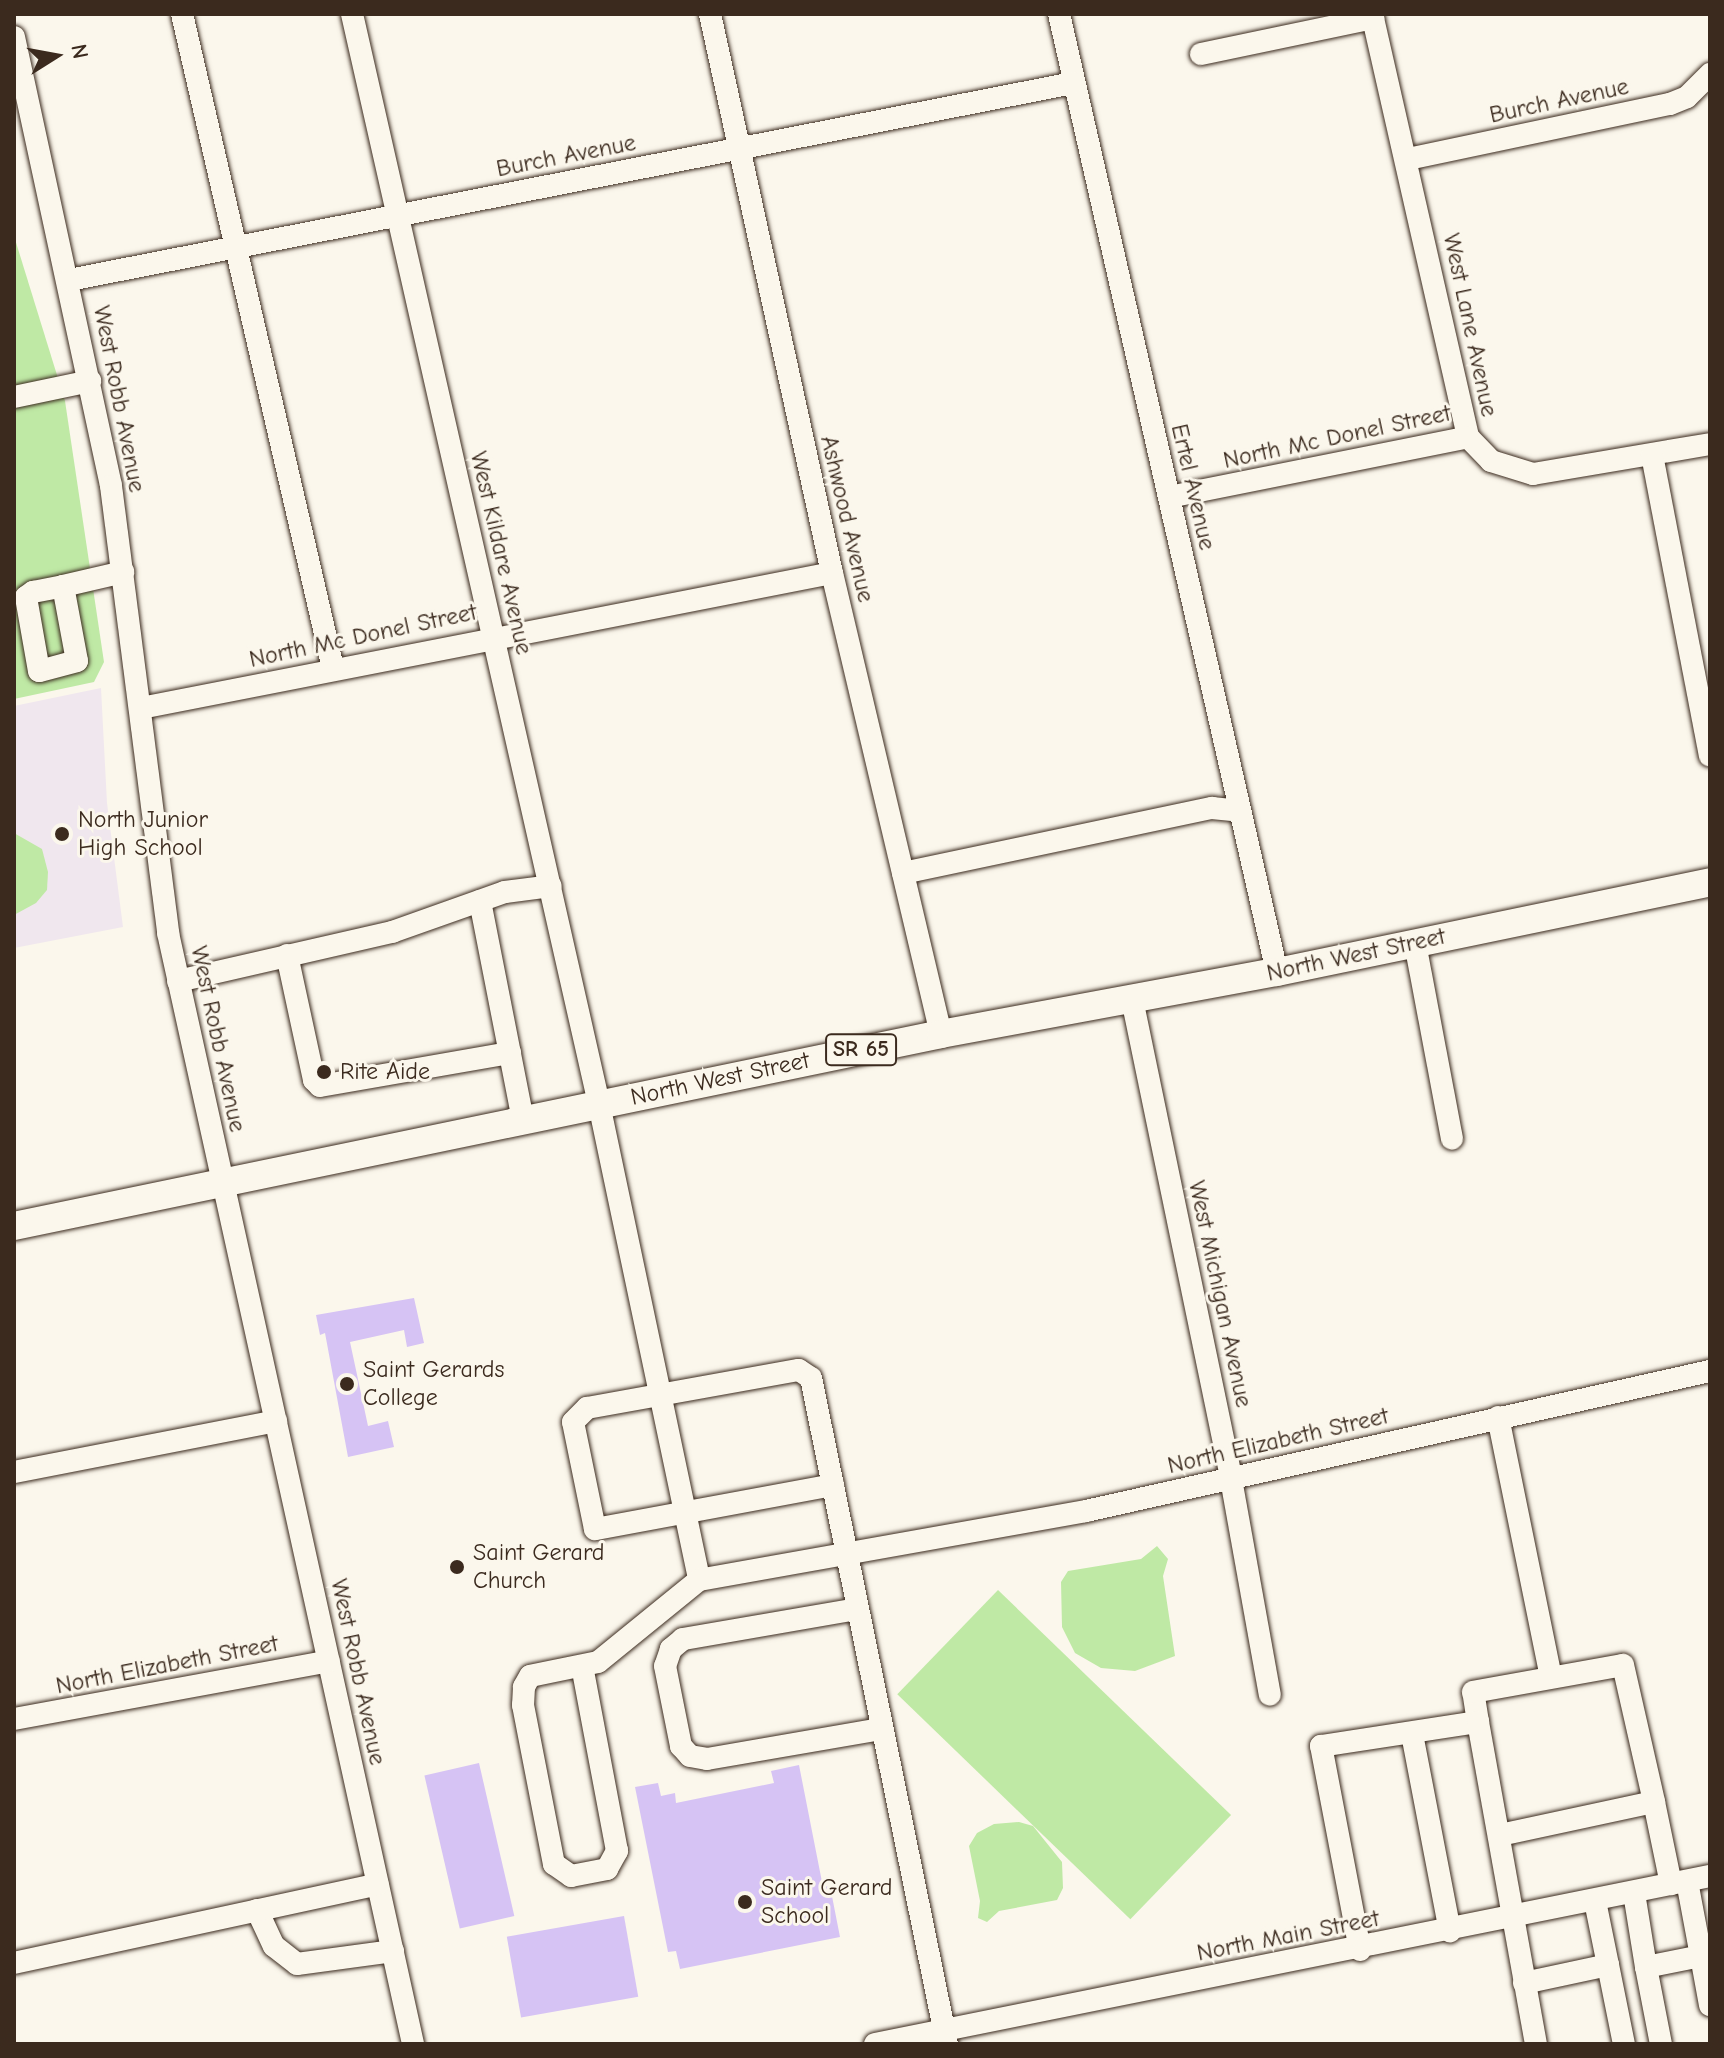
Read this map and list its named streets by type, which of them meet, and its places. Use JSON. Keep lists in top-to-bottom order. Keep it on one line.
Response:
{"streets":{"main road":["North West Street","SR 65"],"street":["Burch Avenue","West Lane Avenue","West Robb Avenue","North Mc Donel Street","Ertel Avenue","Ashwood Avenue","West Kildare Avenue","West Michigan Avenue","North Elizabeth Street","North Main Street"]},"crossings":[["Burch Avenue","West Lane Avenue"],["Burch Avenue","West Robb Avenue"],["Burch Avenue","Ertel Avenue"],["Burch Avenue","Ashwood Avenue"],["Burch Avenue","West Kildare Avenue"],["West Lane Avenue","North Mc Donel Street"],["West Robb Avenue","North Mc Donel Street"],["West Robb Avenue","North West Street"],["West Robb Avenue","North Elizabeth Street"],["North Mc Donel Street","Ertel Avenue"],["North Mc Donel Street","Ashwood Avenue"],["North Mc Donel Street","West Kildare Avenue"],["Ertel Avenue","North West Street"],["Ashwood Avenue","North West Street"],["West Kildare Avenue","North West Street"],["West Kildare Avenue","North Elizabeth Street"],["North West Street","West Michigan Avenue"],["West Michigan Avenue","North Elizabeth Street"]],"places":["North Junior High School","Rite Aide","Saint Gerards College","Saint Gerard Church","Saint Gerard School"],"north":"right"}
